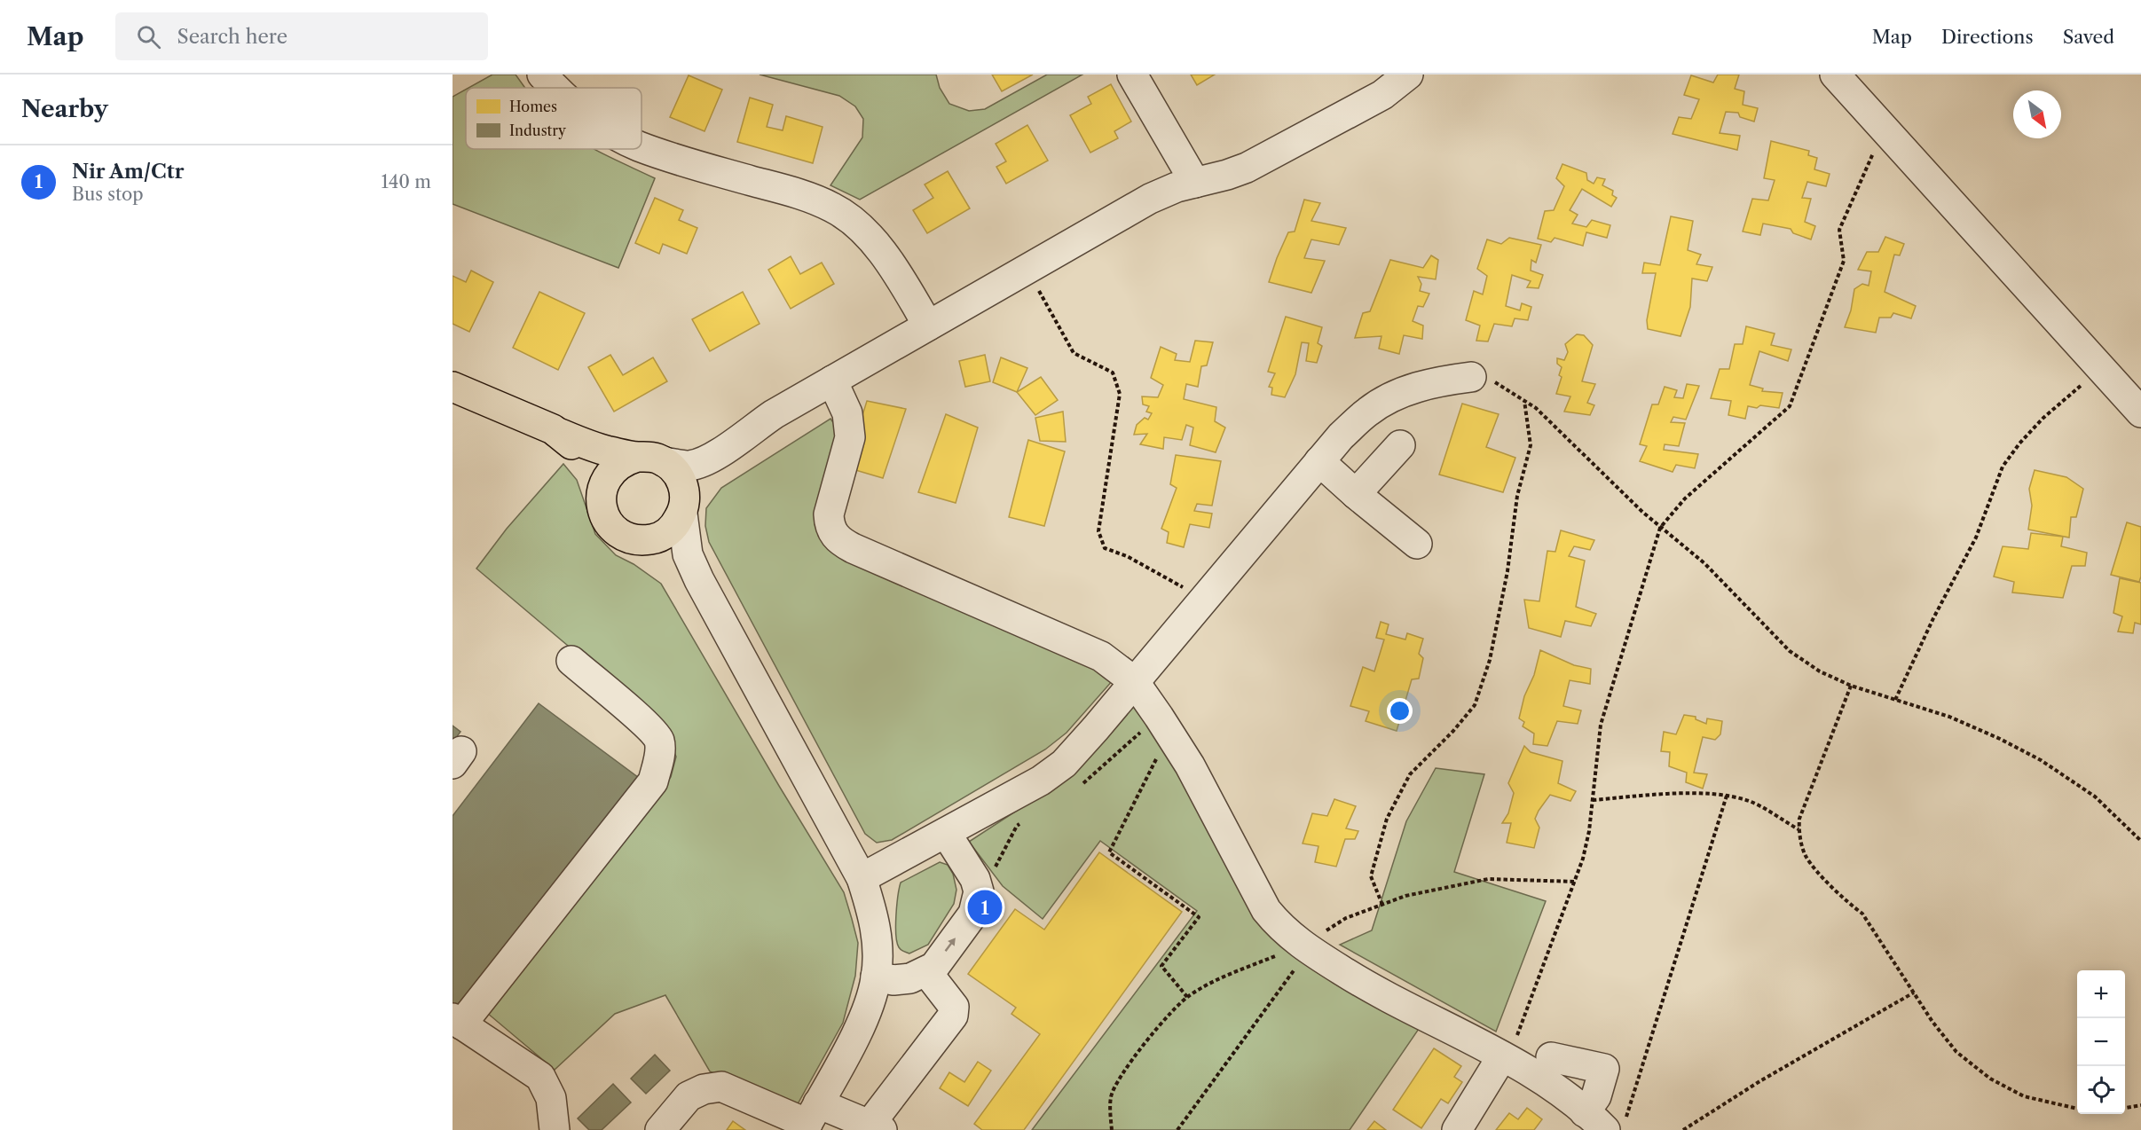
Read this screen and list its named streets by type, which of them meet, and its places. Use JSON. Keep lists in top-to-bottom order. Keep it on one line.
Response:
{"legend":["Homes","Industry"],"north":"bottom right","page":{"header":"Map","search":"Search here","nav":["Map","Directions","Saved"],"heading":"Nearby","list":[{"mark":"1","name":"Nir Am/Ctr","note":"Bus stop","value":"140 m"}],"pins":"1","map_buttons":["+","−"]}}
